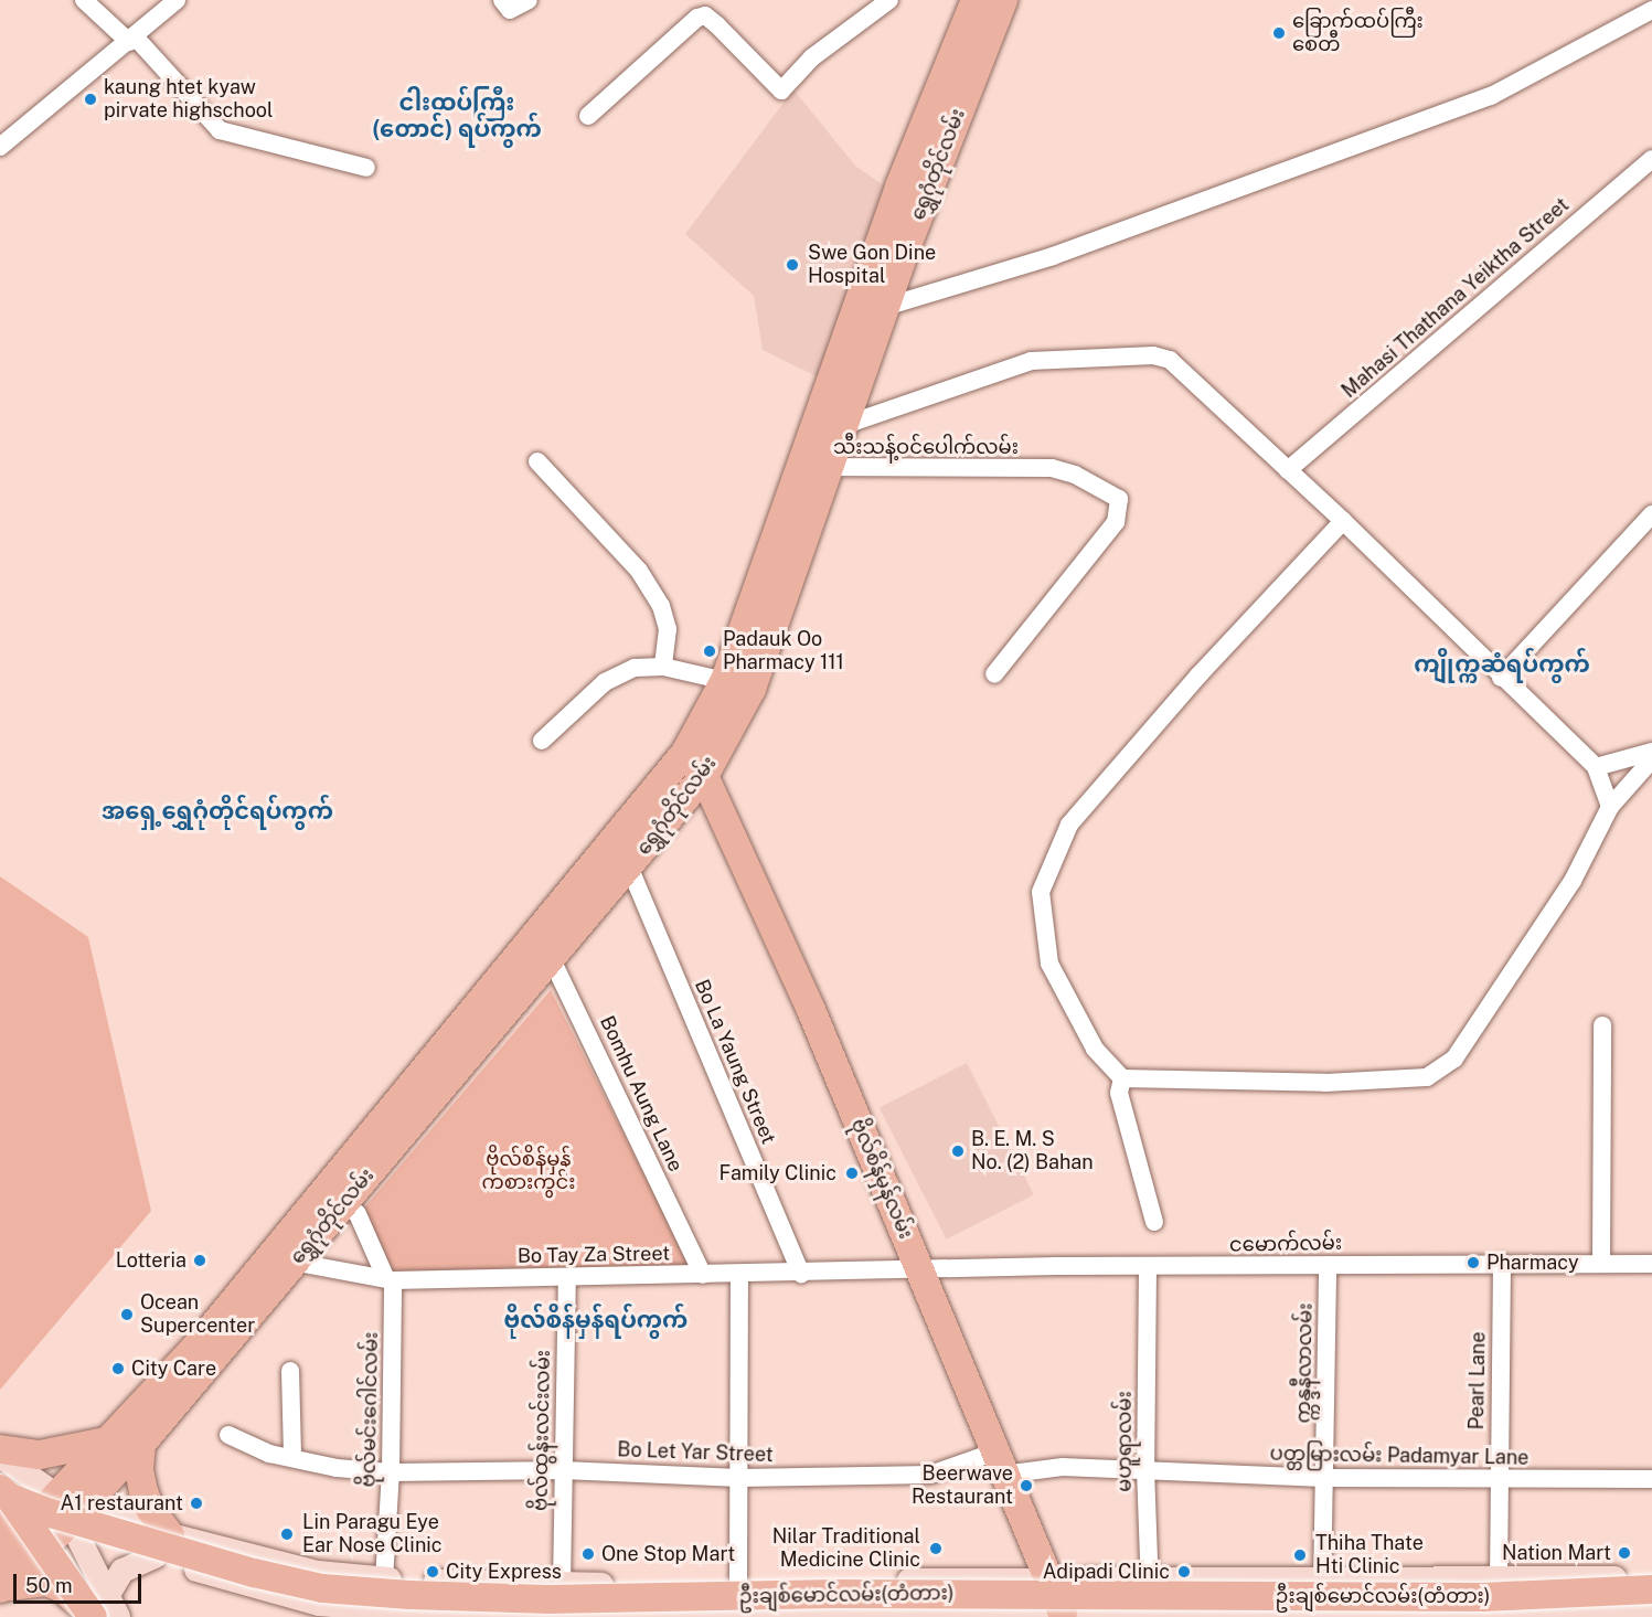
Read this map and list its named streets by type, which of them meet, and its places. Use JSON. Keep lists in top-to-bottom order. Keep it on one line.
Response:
{"streets":{"main road":["ရွှေဂုံတိုင်လမ်း","ဗိုလ်စိန်မှန်လမ်း","ဦးချစ်မောင်လမ်း(တံတား)"],"street":["Mahasi Thathana Yeiktha Street","သီးသန့်ဝင်ပေါက်လမ်း","Bo La Yaung Street","Bomhu Aung Lane","ငမောက်လမ်း","Bo Tay Za Street","က္ကန္ဒနီလာလမ်း","Pearl Lane","ဗိုလ်မင်းဂေါင်လမ်း","ဗိုလ်ထွန်းလင်းလမ်း","မဟူရာလမ်း","Bo Let Yar Street","ပတ္တမြားလမ်း Padamyar Lane"]},"crossings":[["ရွှေဂုံတိုင်လမ်း","သီးသန့်ဝင်ပေါက်လမ်း"],["ရွှေဂုံတိုင်လမ်း","Bo La Yaung Street"],["ရွှေဂုံတိုင်လမ်း","Bomhu Aung Lane"],["ရွှေဂုံတိုင်လမ်း","ဗိုလ်စိန်မှန်လမ်း"],["ရွှေဂုံတိုင်လမ်း","Bo Tay Za Street"],["ရွှေဂုံတိုင်လမ်း","ဦးချစ်မောင်လမ်း(တံတား)"],["Bo La Yaung Street","Bo Tay Za Street"],["Bomhu Aung Lane","Bo Tay Za Street"],["ဗိုလ်စိန်မှန်လမ်း","ငမောက်လမ်း"],["ဗိုလ်စိန်မှန်လမ်း","Bo Tay Za Street"],["ဗိုလ်စိန်မှန်လမ်း","Bo Let Yar Street"],["ငမောက်လမ်း","Bo Tay Za Street"],["ငမောက်လမ်း","က္ကန္ဒနီလာလမ်း"],["ငမောက်လမ်း","Pearl Lane"],["ငမောက်လမ်း","မဟူရာလမ်း"],["Bo Tay Za Street","ဗိုလ်မင်းဂေါင်လမ်း"],["Bo Tay Za Street","ဗိုလ်ထွန်းလင်းလမ်း"],["က္ကန္ဒနီလာလမ်း","ပတ္တမြားလမ်း Padamyar Lane"],["Pearl Lane","ပတ္တမြားလမ်း Padamyar Lane"],["ဗိုလ်မင်းဂေါင်လမ်း","Bo Let Yar Street"],["ဗိုလ်ထွန်းလင်းလမ်း","Bo Let Yar Street"],["မဟူရာလမ်း","Bo Let Yar Street"],["မဟူရာလမ်း","ပတ္တမြားလမ်း Padamyar Lane"],["Bo Let Yar Street","ပတ္တမြားလမ်း Padamyar Lane"]],"districts":["ငါးထပ်ကြီး (တောင်) ရပ်ကွက်","ကျိုက္ကဆံရပ်ကွက်","အရှေ့ရွှေဂုံတိုင်ရပ်ကွက်","ဗိုလ်စိန်မှန်ရပ်ကွက်"],"parks":["ဗိုလ်စိန်မှန် ကစားကွင်း"],"places":["ခြောက်ထပ်ကြီး စေတီ","kaung htet kyaw pirvate highschool","Swe Gon Dine Hospital","Padauk Oo Pharmacy 111","B. E. M. S No. (2) Bahan","Family Clinic","Lotteria","Pharmacy","Ocean Supercenter","City Care","Beerwave Restaurant","A1 restaurant","Lin Paragu Eye Ear Nose Clinic","Nilar Traditional Medicine Clinic","Nation Mart","One Stop Mart","Thiha Thate Hti Clinic","City Express","Adipadi Clinic"],"scale_bar":"50 m"}
